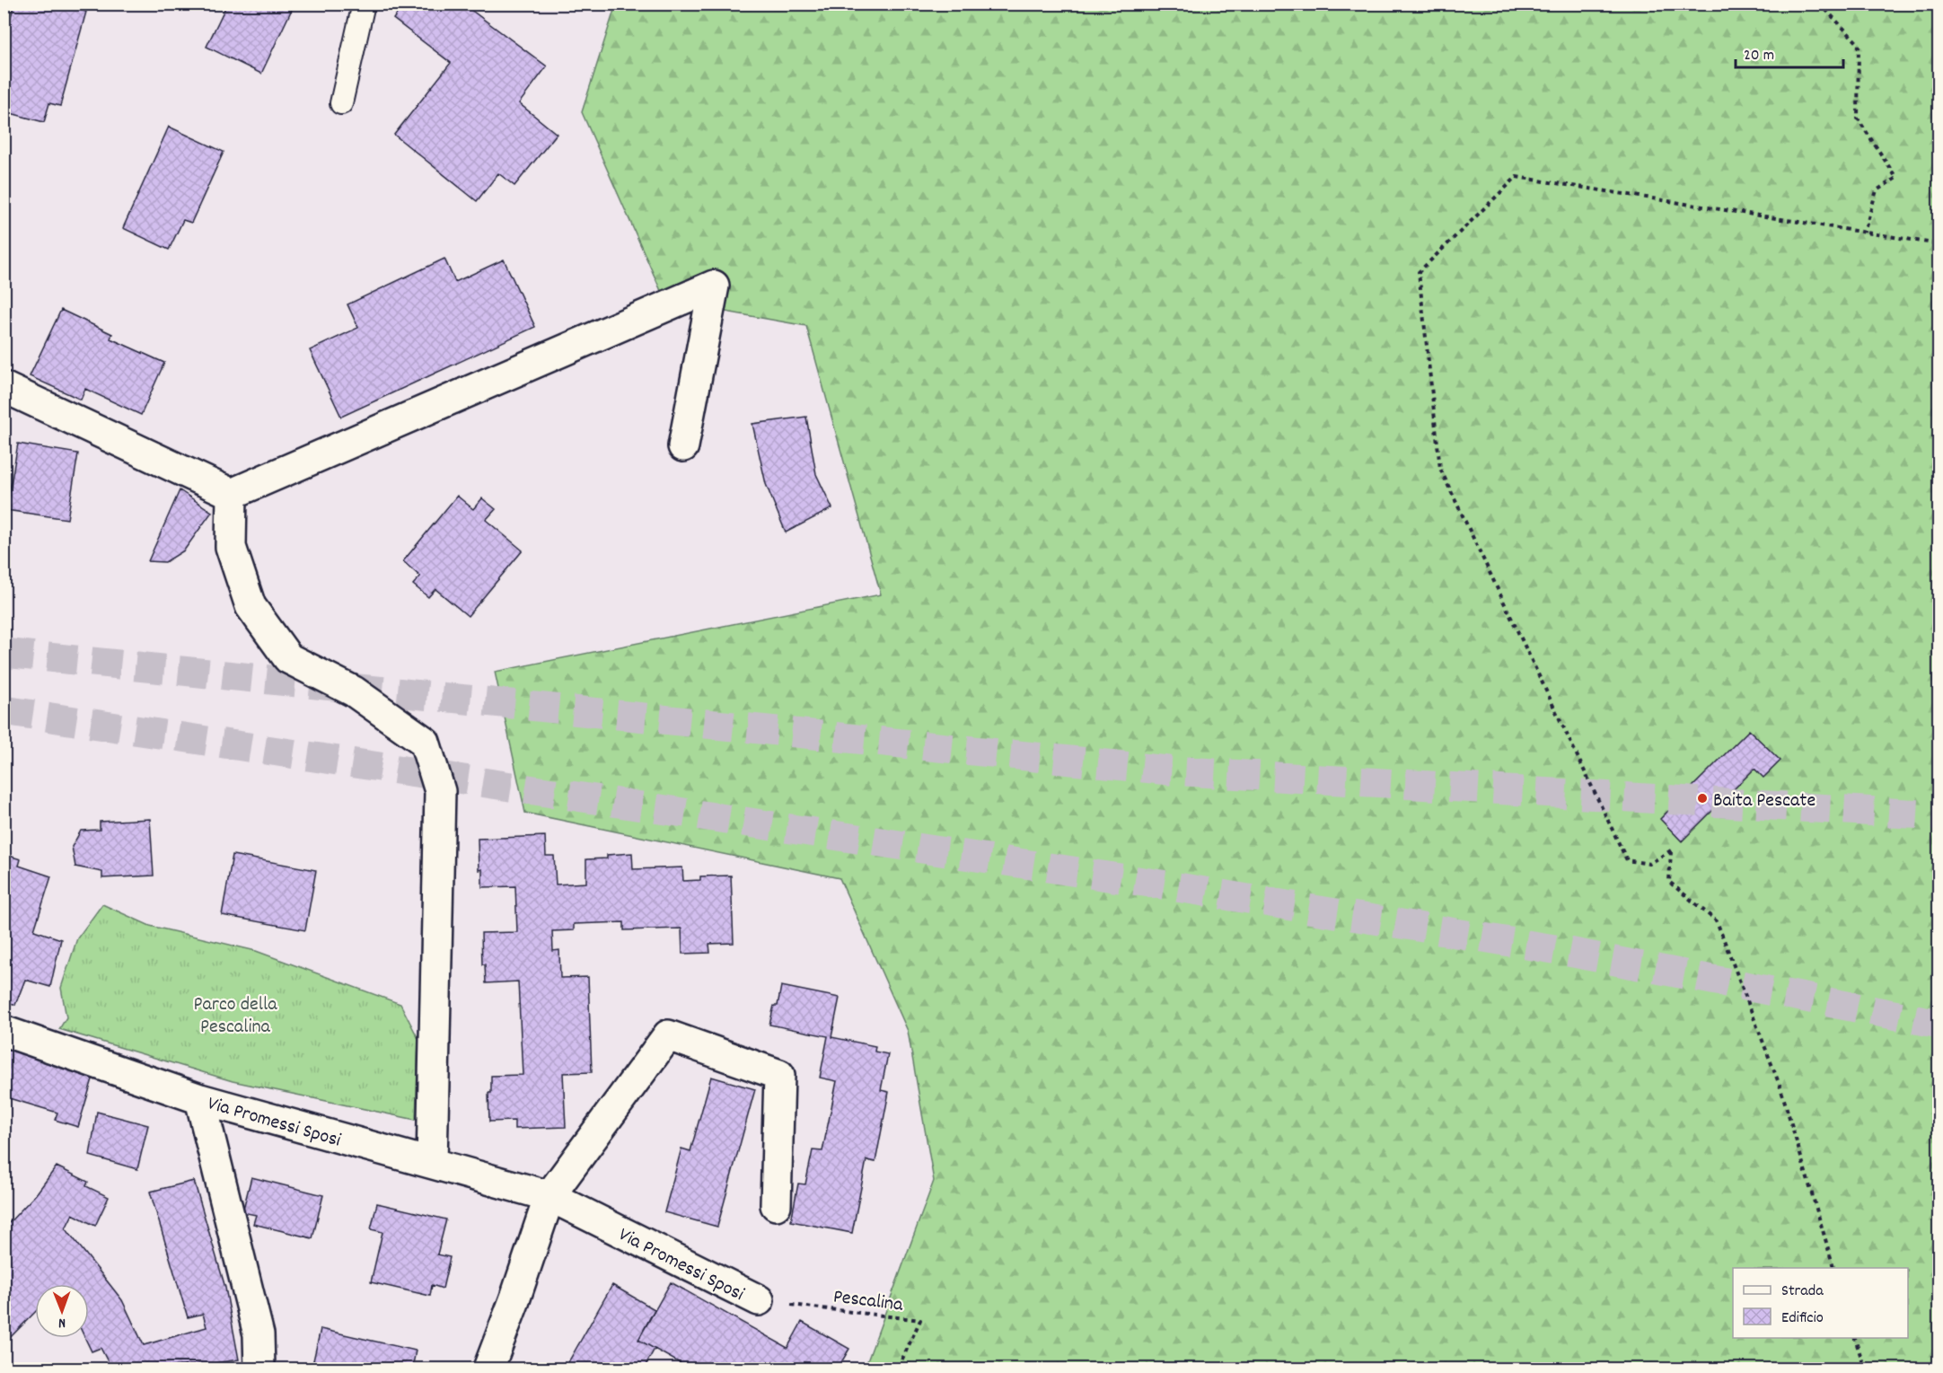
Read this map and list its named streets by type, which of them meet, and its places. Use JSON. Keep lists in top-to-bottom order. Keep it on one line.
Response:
{"streets":{"street":["Via Promessi Sposi"],"path":["Pescalina"]},"crossings":[["Via Promessi Sposi","Pescalina"]],"parks":["Parco della Pescalina"],"places":["Baita Pescate"],"legend":["Strada","Edificio"],"scale_bar":"20 m","north":"bottom"}
